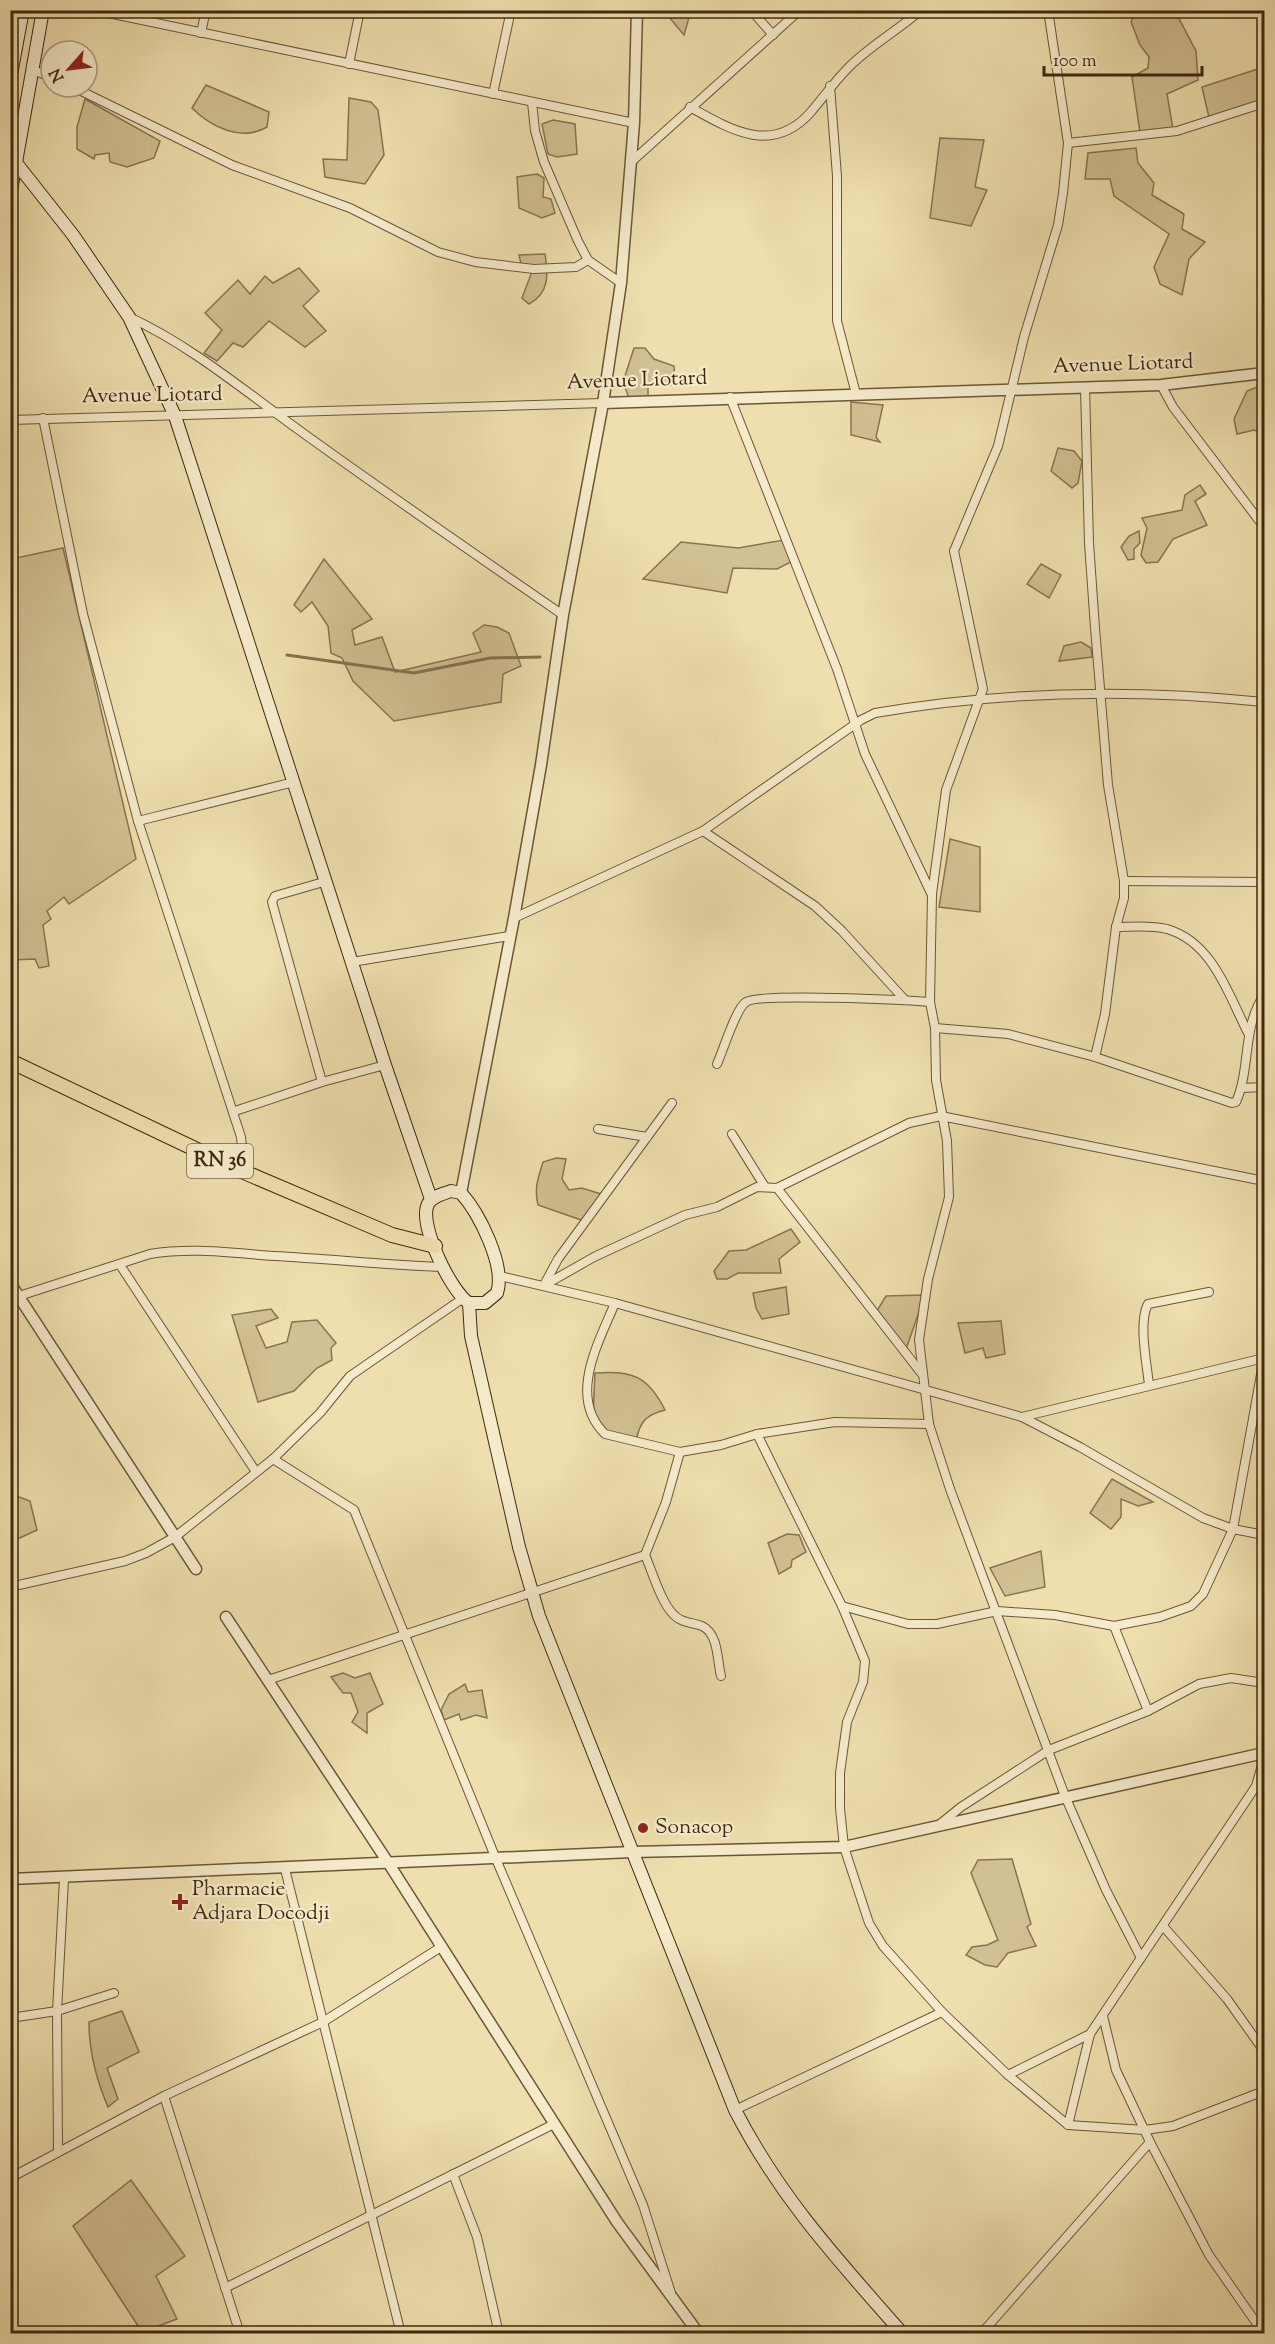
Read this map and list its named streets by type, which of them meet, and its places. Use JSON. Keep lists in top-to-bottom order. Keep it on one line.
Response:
{"streets":{"main road":["RN 36"],"street":["Avenue Liotard"]},"places":{"other":["Sonacop"],"health":["Pharmacie Adjara Docodji"]},"scale_bar":"100 m","north":"bottom left"}
